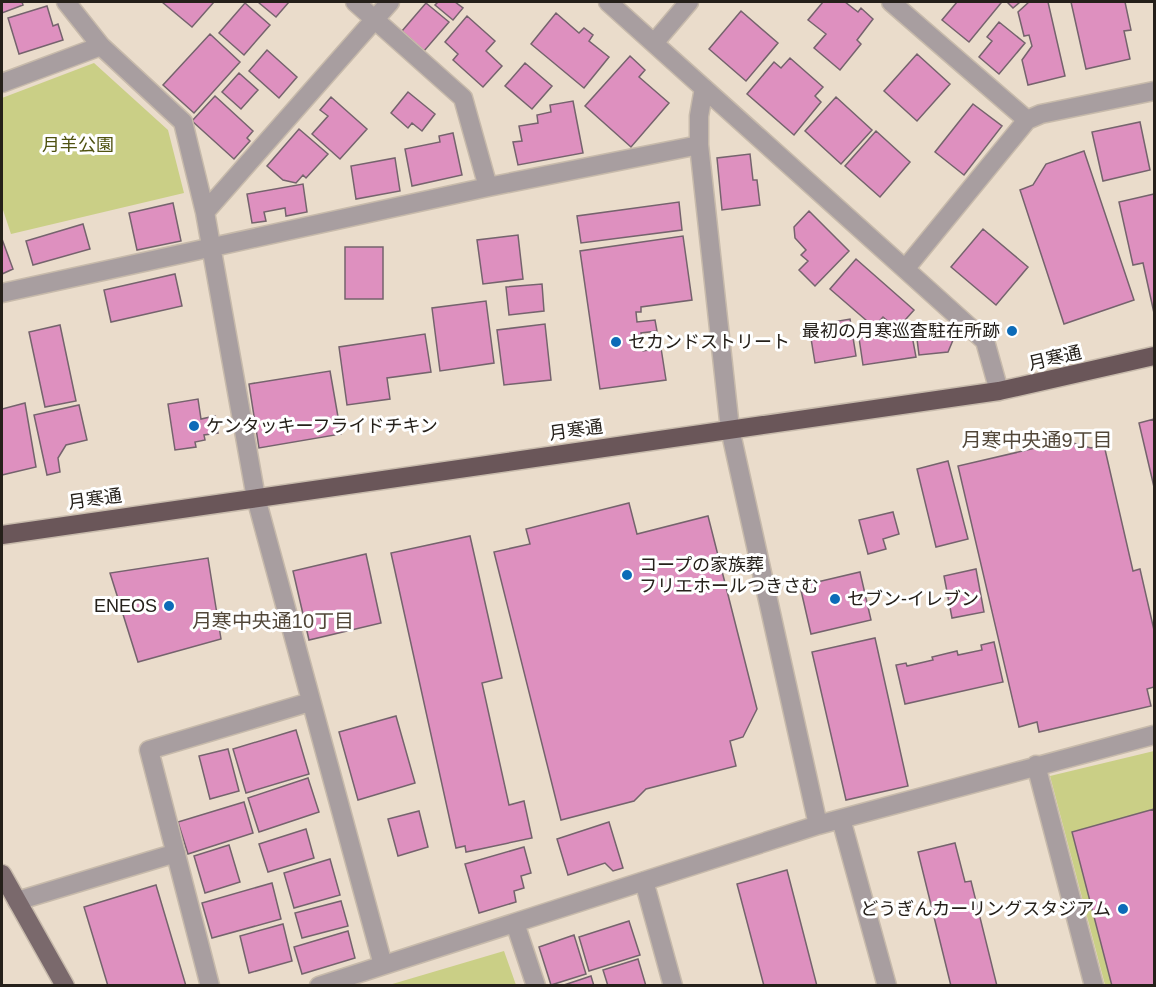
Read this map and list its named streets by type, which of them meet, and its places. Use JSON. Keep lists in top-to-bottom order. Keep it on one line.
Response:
{"streets":{"highway":["月寒通"]},"districts":["月寒中央通9丁目","月寒中央通10丁目"],"parks":["月羊公園"],"places":["最初の月寒巡査駐在所跡","セカンドストリート","ケンタッキーフライドチキン","コープの家族葬 フリエホールつきさむ","セブン-イレブン","ENEOS","どうぎんカーリングスタジアム"]}
